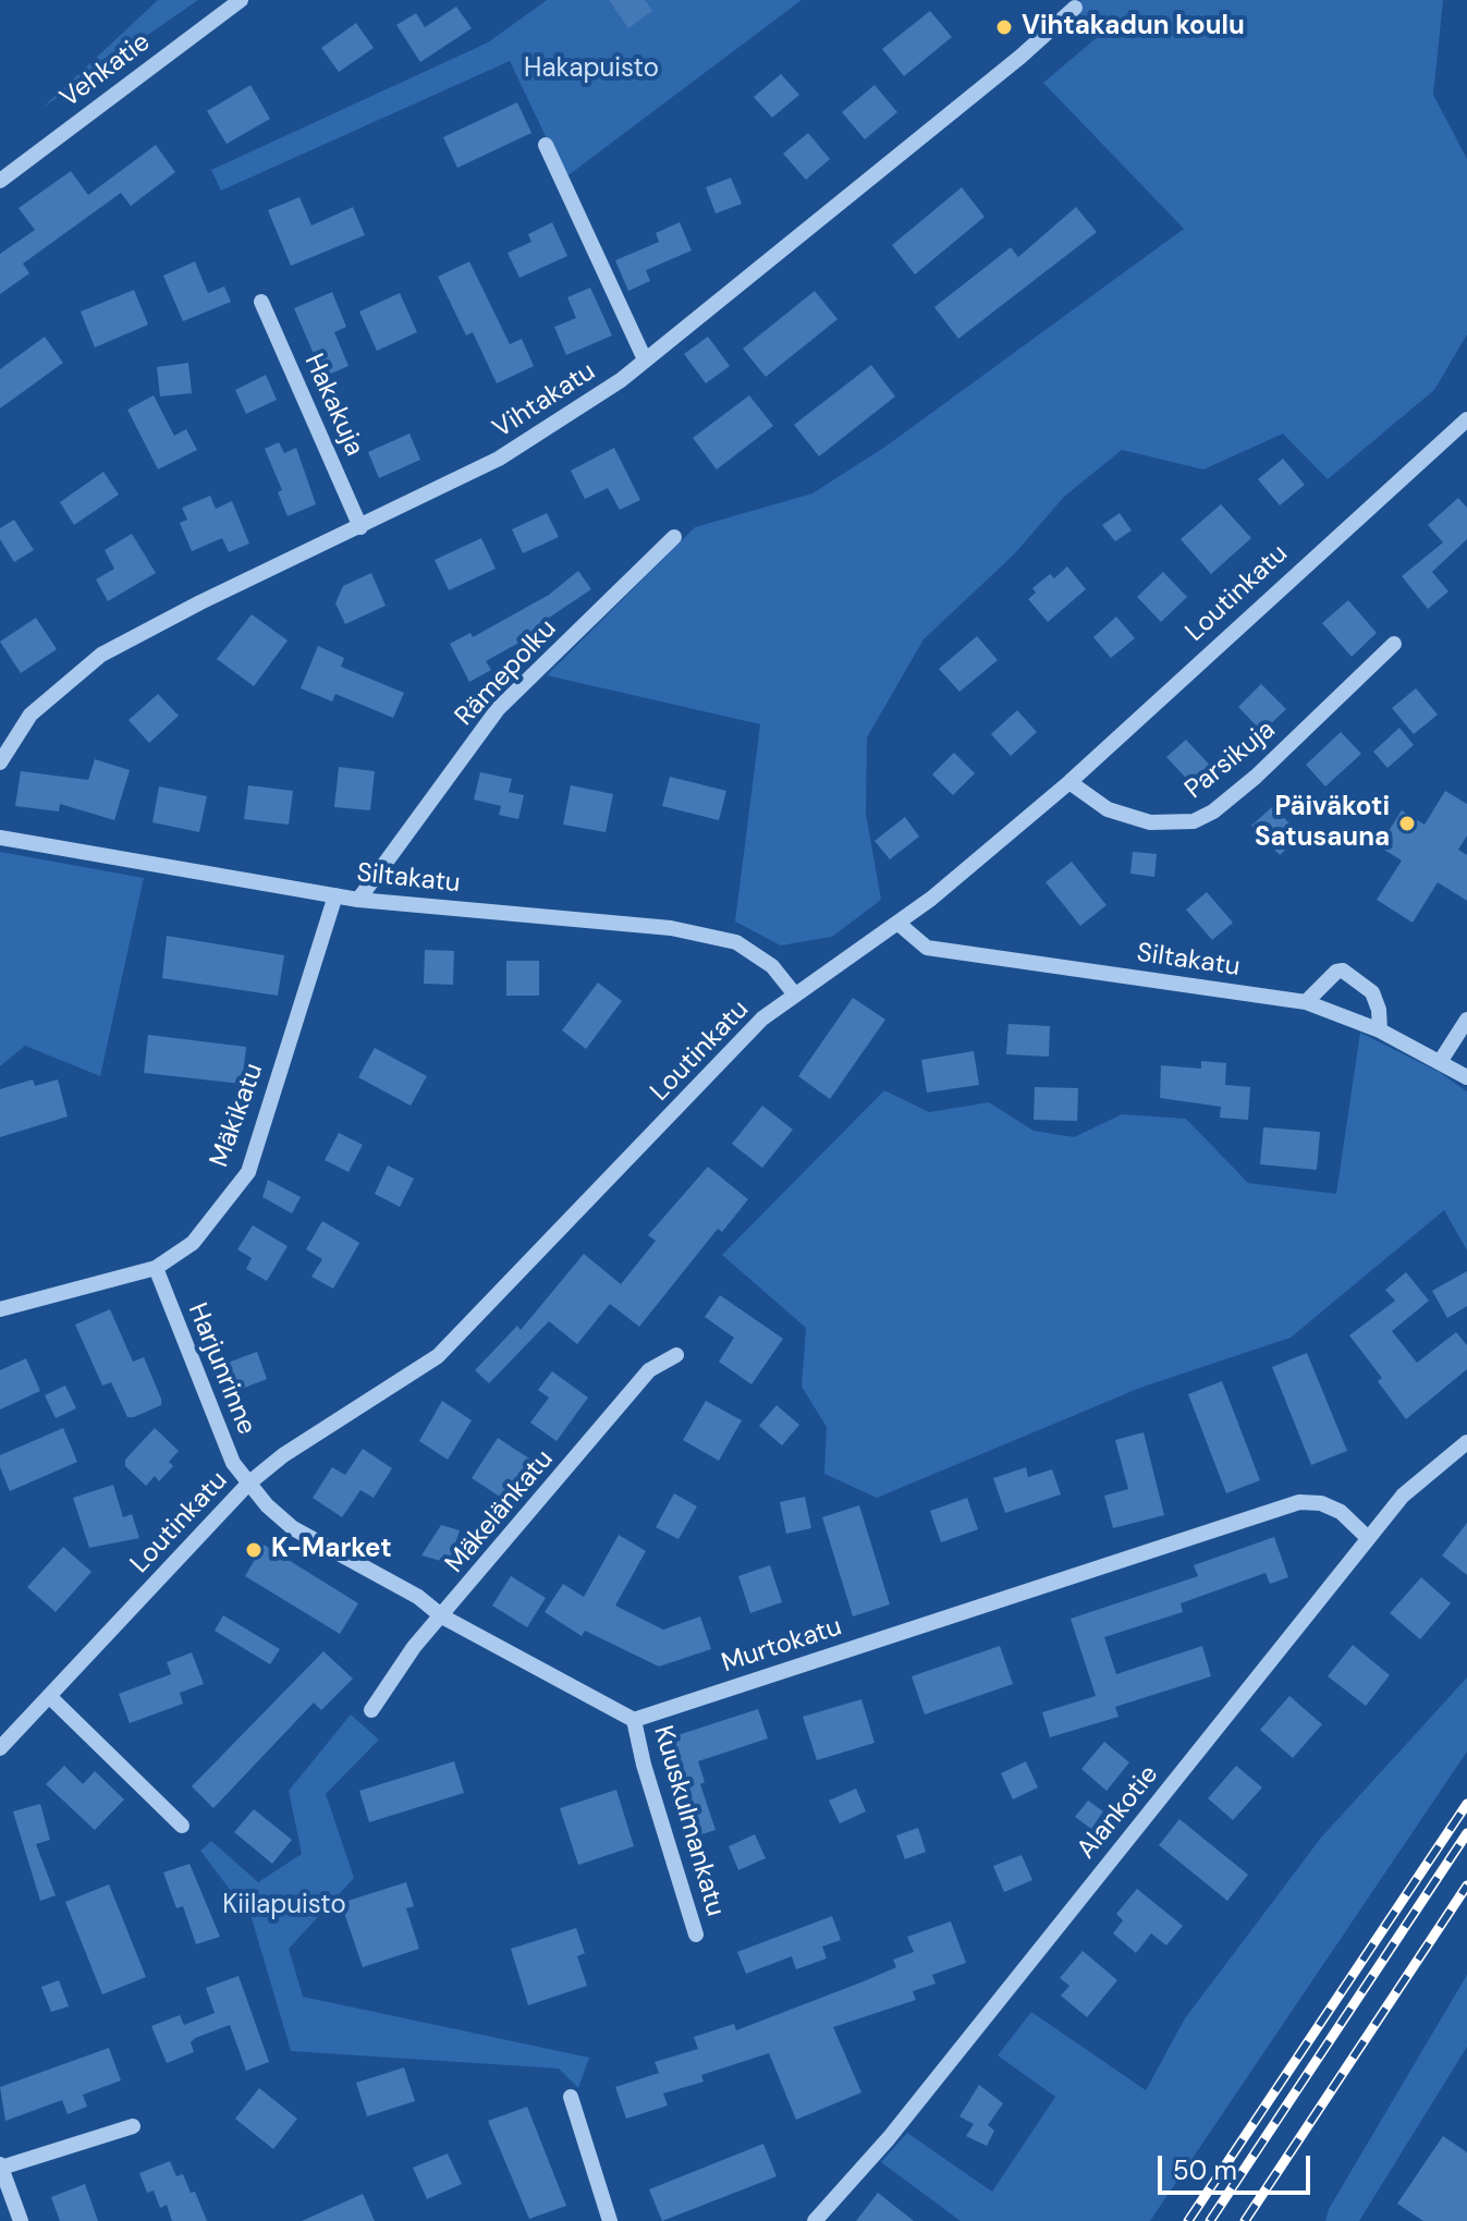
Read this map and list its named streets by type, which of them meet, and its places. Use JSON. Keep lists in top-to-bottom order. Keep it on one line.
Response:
{"streets":{"street":["Vehkatie","Vihtakatu","Hakakuja","Loutinkatu","Rämepolku","Parsikuja","Siltakatu","Mäkikatu","Harjunrinne","Mäkelänkatu","Murtokatu","Alankotie","Kuuskulmankatu"]},"crossings":[["Vihtakatu","Hakakuja"],["Loutinkatu","Parsikuja"],["Loutinkatu","Siltakatu"],["Loutinkatu","Harjunrinne"],["Rämepolku","Siltakatu"],["Siltakatu","Mäkikatu"],["Mäkikatu","Harjunrinne"],["Murtokatu","Alankotie"],["Murtokatu","Kuuskulmankatu"]],"parks":["Hakapuisto","Kiilapuisto"],"places":["Vihtakadun koulu","Päiväkoti Satusauna","K-Market"],"scale_bar":"50 m"}
